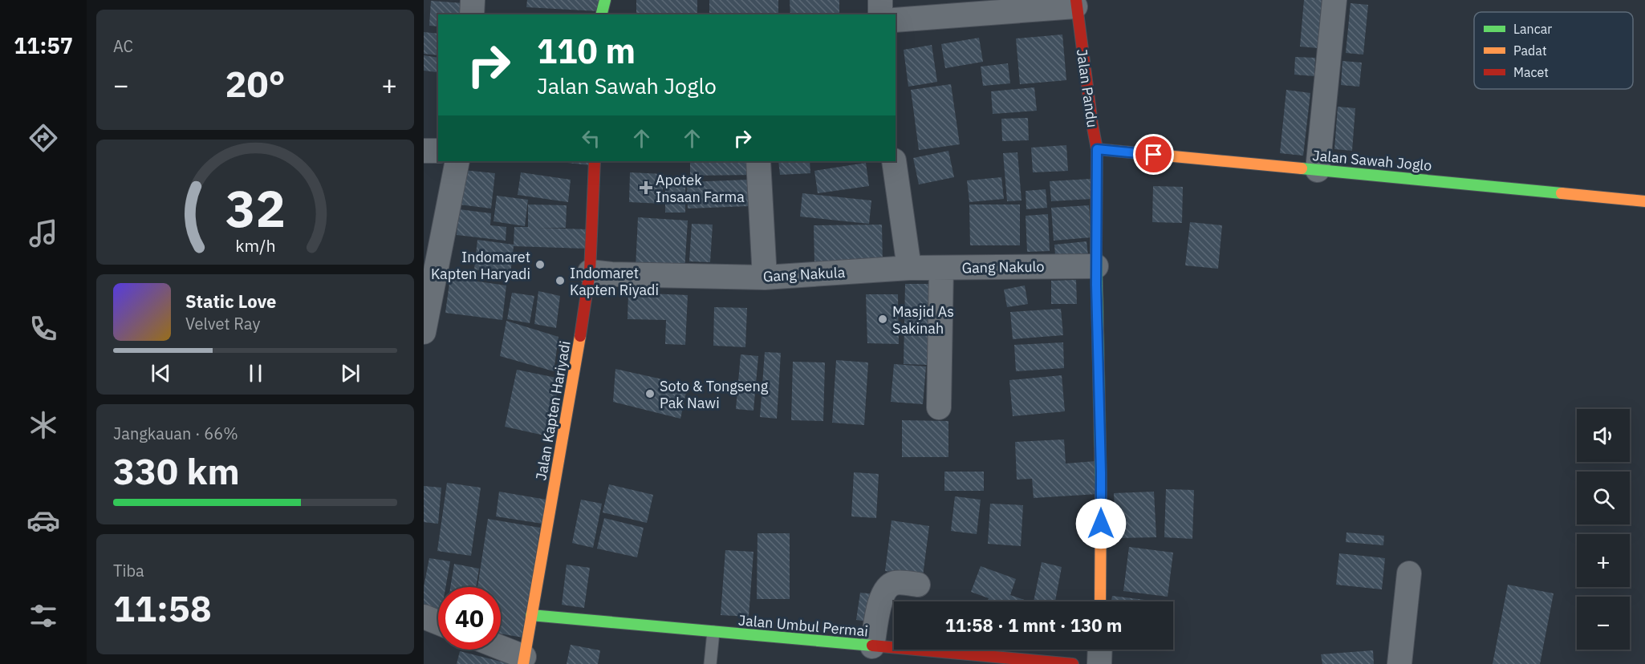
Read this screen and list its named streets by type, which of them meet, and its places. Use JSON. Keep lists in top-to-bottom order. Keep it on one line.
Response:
{"streets":{"street":["Jalan Pandu","Jalan Sawah Joglo","Gang Nakulo","Gang Nakula","Jalan Kapten Hariyadi","Jalan Umbul Permai"]},"crossings":[["Jalan Pandu","Jalan Sawah Joglo"],["Jalan Pandu","Gang Nakulo"],["Gang Nakulo","Gang Nakula"],["Gang Nakula","Jalan Kapten Hariyadi"],["Jalan Kapten Hariyadi","Jalan Umbul Permai"]],"places":{"health":["Apotek Insaan Farma"],"other":["Indomaret Kapten Haryadi","Indomaret Kapten Riyadi","Masjid As Sakinah","Soto & Tongseng Pak Nawi"]},"legend":["Lancar","Padat","Macet"],"page":{"tabs":"11:57","tile":["AC",["Jangkauan · 66%","330 km"],["Tiba","11:58"]],"turn":["110 m","Jalan Sawah Joglo"],"heat":["−","20°","+"],"song":["Static Love","Velvet Ray"],"map_buttons":["+","−"],"limit":"40","trip":"11:58 · 1 mnt · 130 m","gauge":["32","km/h"]}}
